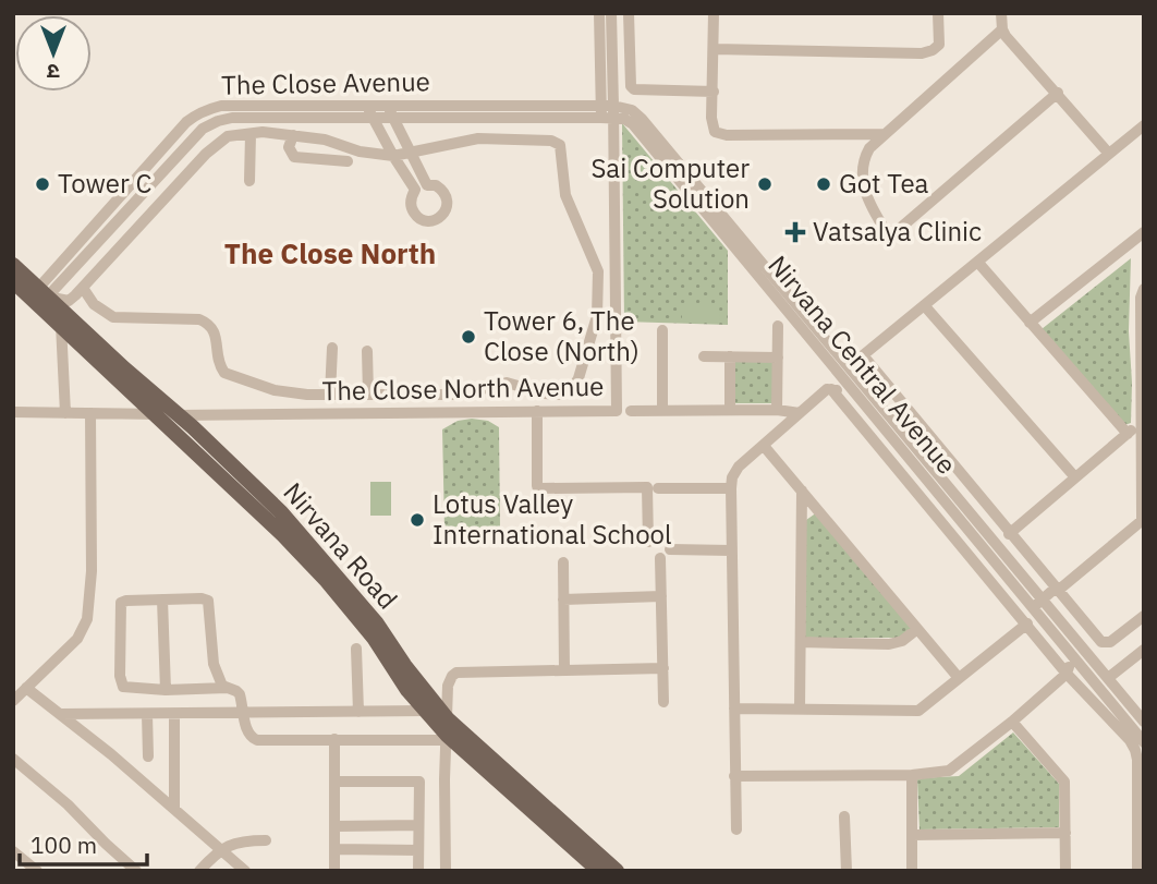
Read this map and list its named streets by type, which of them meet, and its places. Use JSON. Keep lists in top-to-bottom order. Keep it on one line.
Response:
{"streets":{"main road":["Nirvana Road"],"street":["The Close Avenue","Nirvana Central Avenue","The Close North Avenue"]},"crossings":[["The Close Avenue","Nirvana Central Avenue"],["The Close Avenue","The Close North Avenue"],["The Close Avenue","Nirvana Road"],["Nirvana Central Avenue","The Close North Avenue"],["The Close North Avenue","Nirvana Road"]],"districts":["The Close North"],"places":{"other":["Tower C","Sai Computer Solution","Got Tea","Tower 6, The Close (North)","Lotus Valley International School"],"health":["Vatsalya Clinic"]},"scale_bar":"100 m","north":"bottom"}
